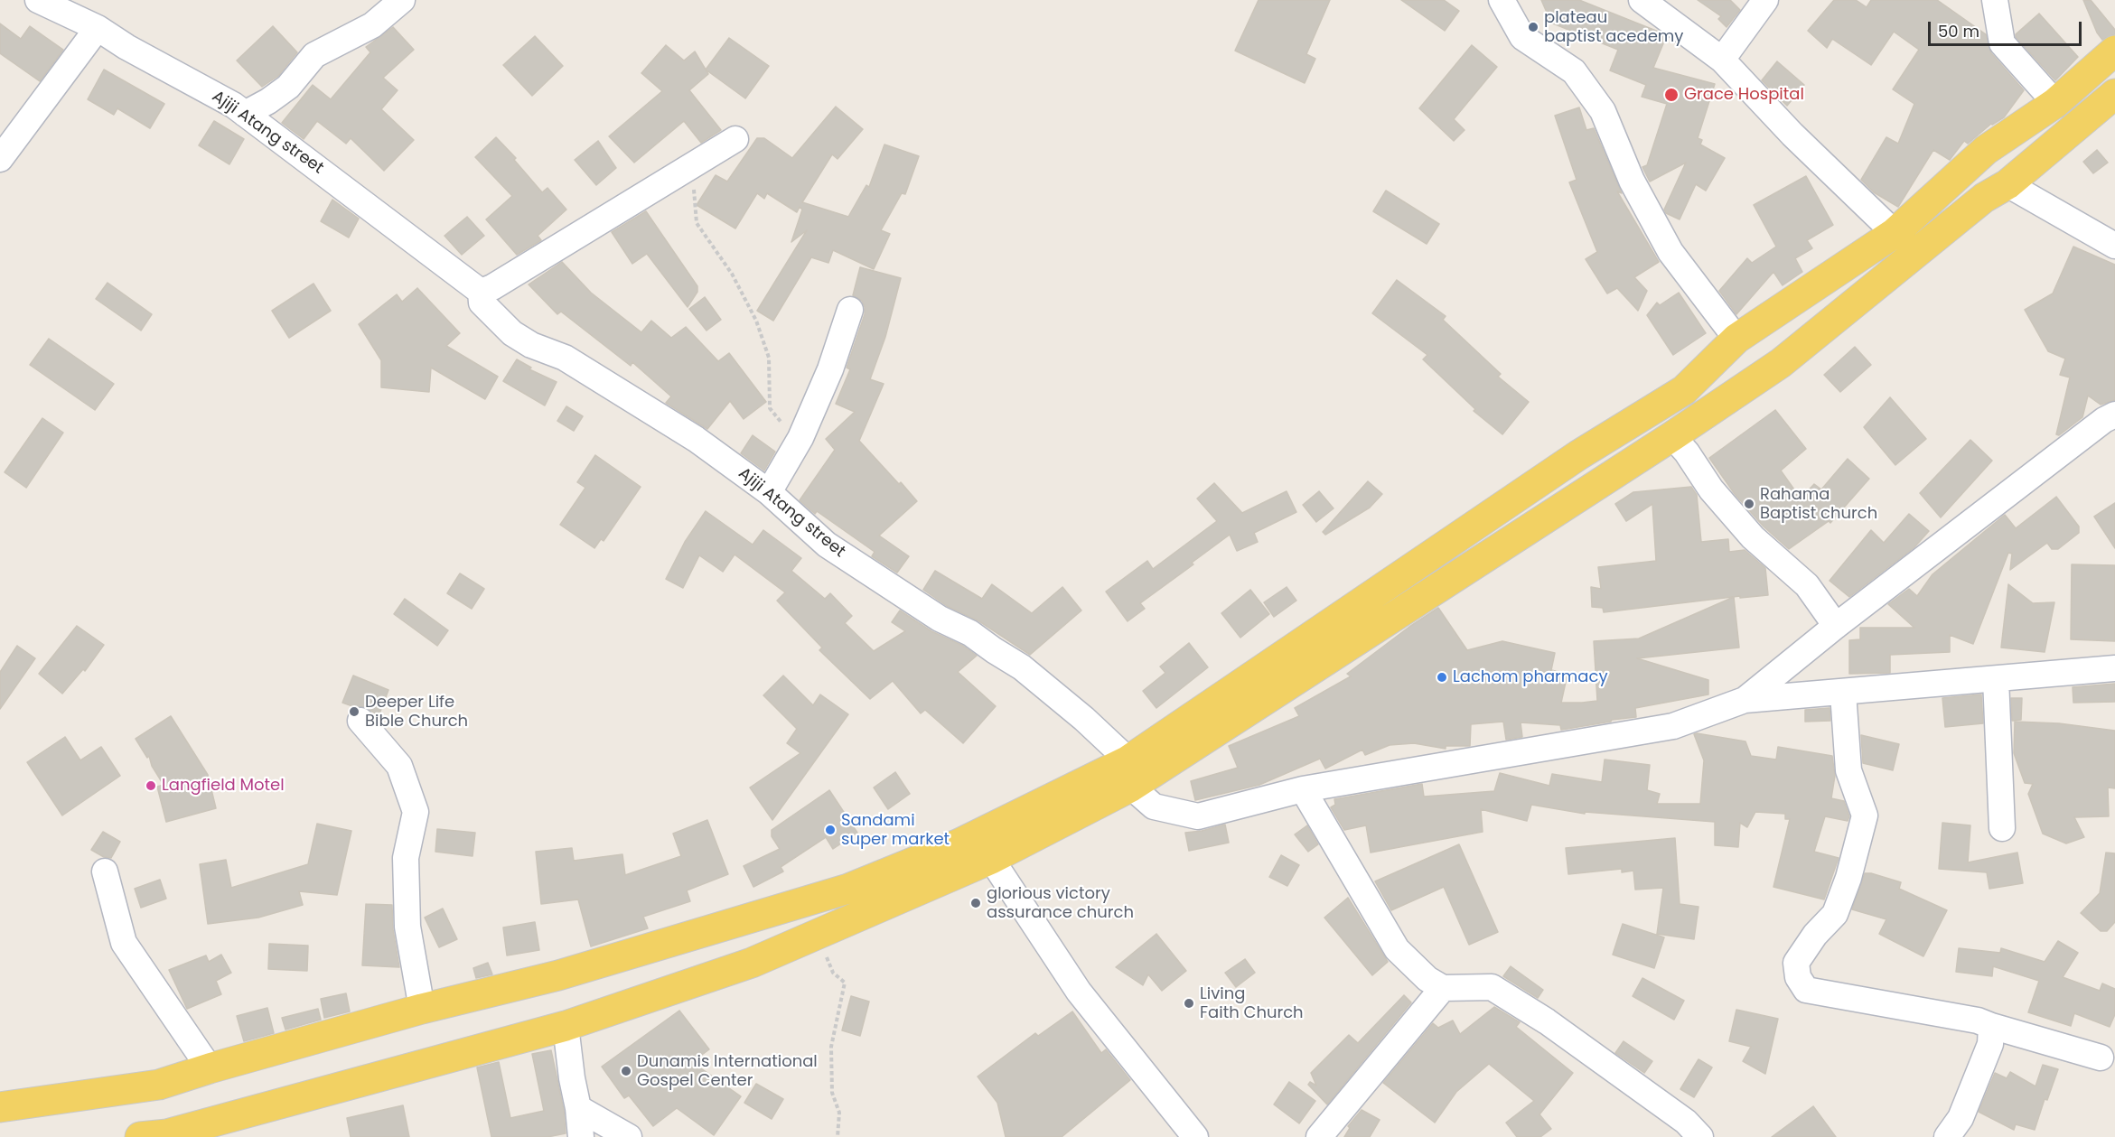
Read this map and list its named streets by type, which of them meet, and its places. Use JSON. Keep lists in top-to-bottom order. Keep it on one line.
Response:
{"streets":{"street":["Ajiji Atang street"]},"places":["plateau baptist acedemy","Grace Hospital","Rahama Baptist church","Lachom pharmacy","Deeper Life Bible Church","Langfield Motel","Sandami super market","glorious victory assurance church","Living Faith Church","Dunamis International Gospel Center"],"scale_bar":"50 m"}
